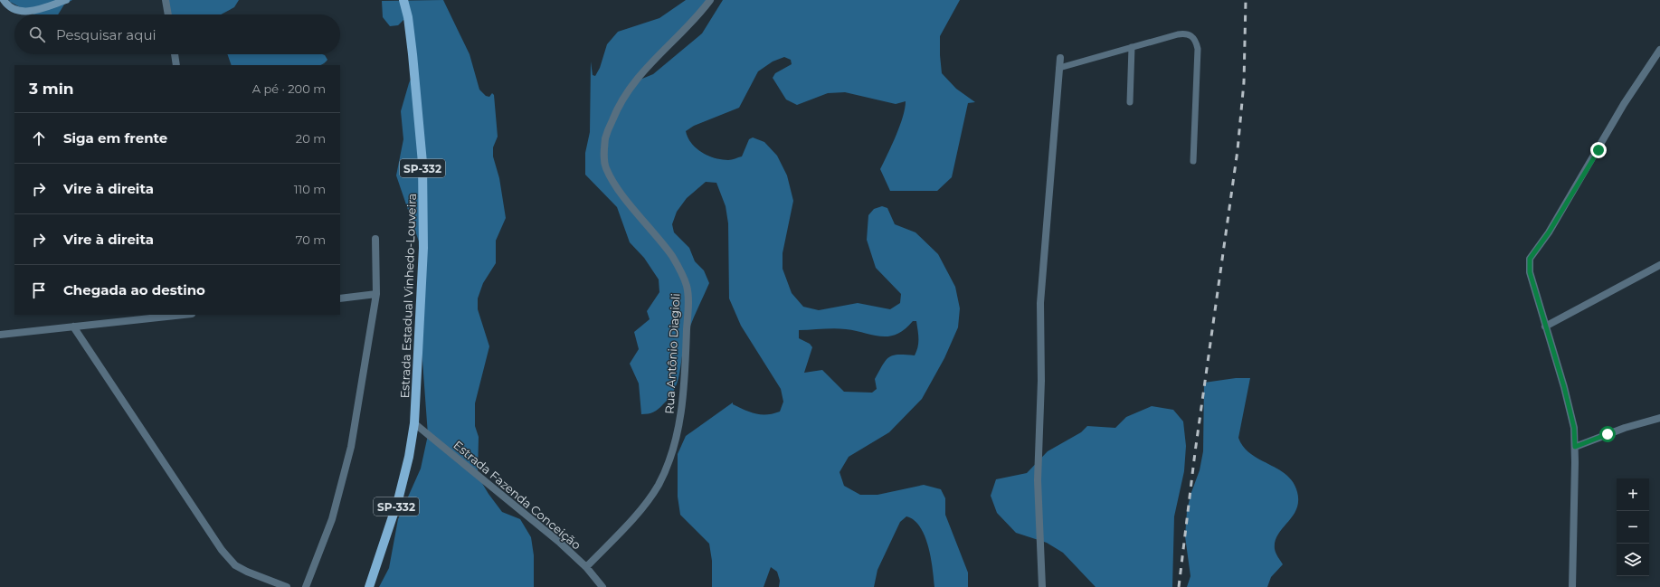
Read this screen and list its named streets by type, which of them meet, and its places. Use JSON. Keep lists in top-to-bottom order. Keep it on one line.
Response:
{"streets":{"main road":["SP-332","Estrada Estadual Vinhedo-Louveira"],"street":["Rua Antônio Diagioli","Estrada Fazenda Conceição"]},"crossings":[["Estrada Estadual Vinhedo-Louveira","Estrada Fazenda Conceição"],["Rua Antônio Diagioli","Estrada Fazenda Conceição"]],"page":{"search":"Pesquisar aqui","heading":["3 min","A pé · 200 m"],"list":[["Siga em frente","20 m"],["Vire à direita","110 m"],["Vire à direita","70 m"],"Chegada ao destino"],"map_buttons":["+","−"]}}
